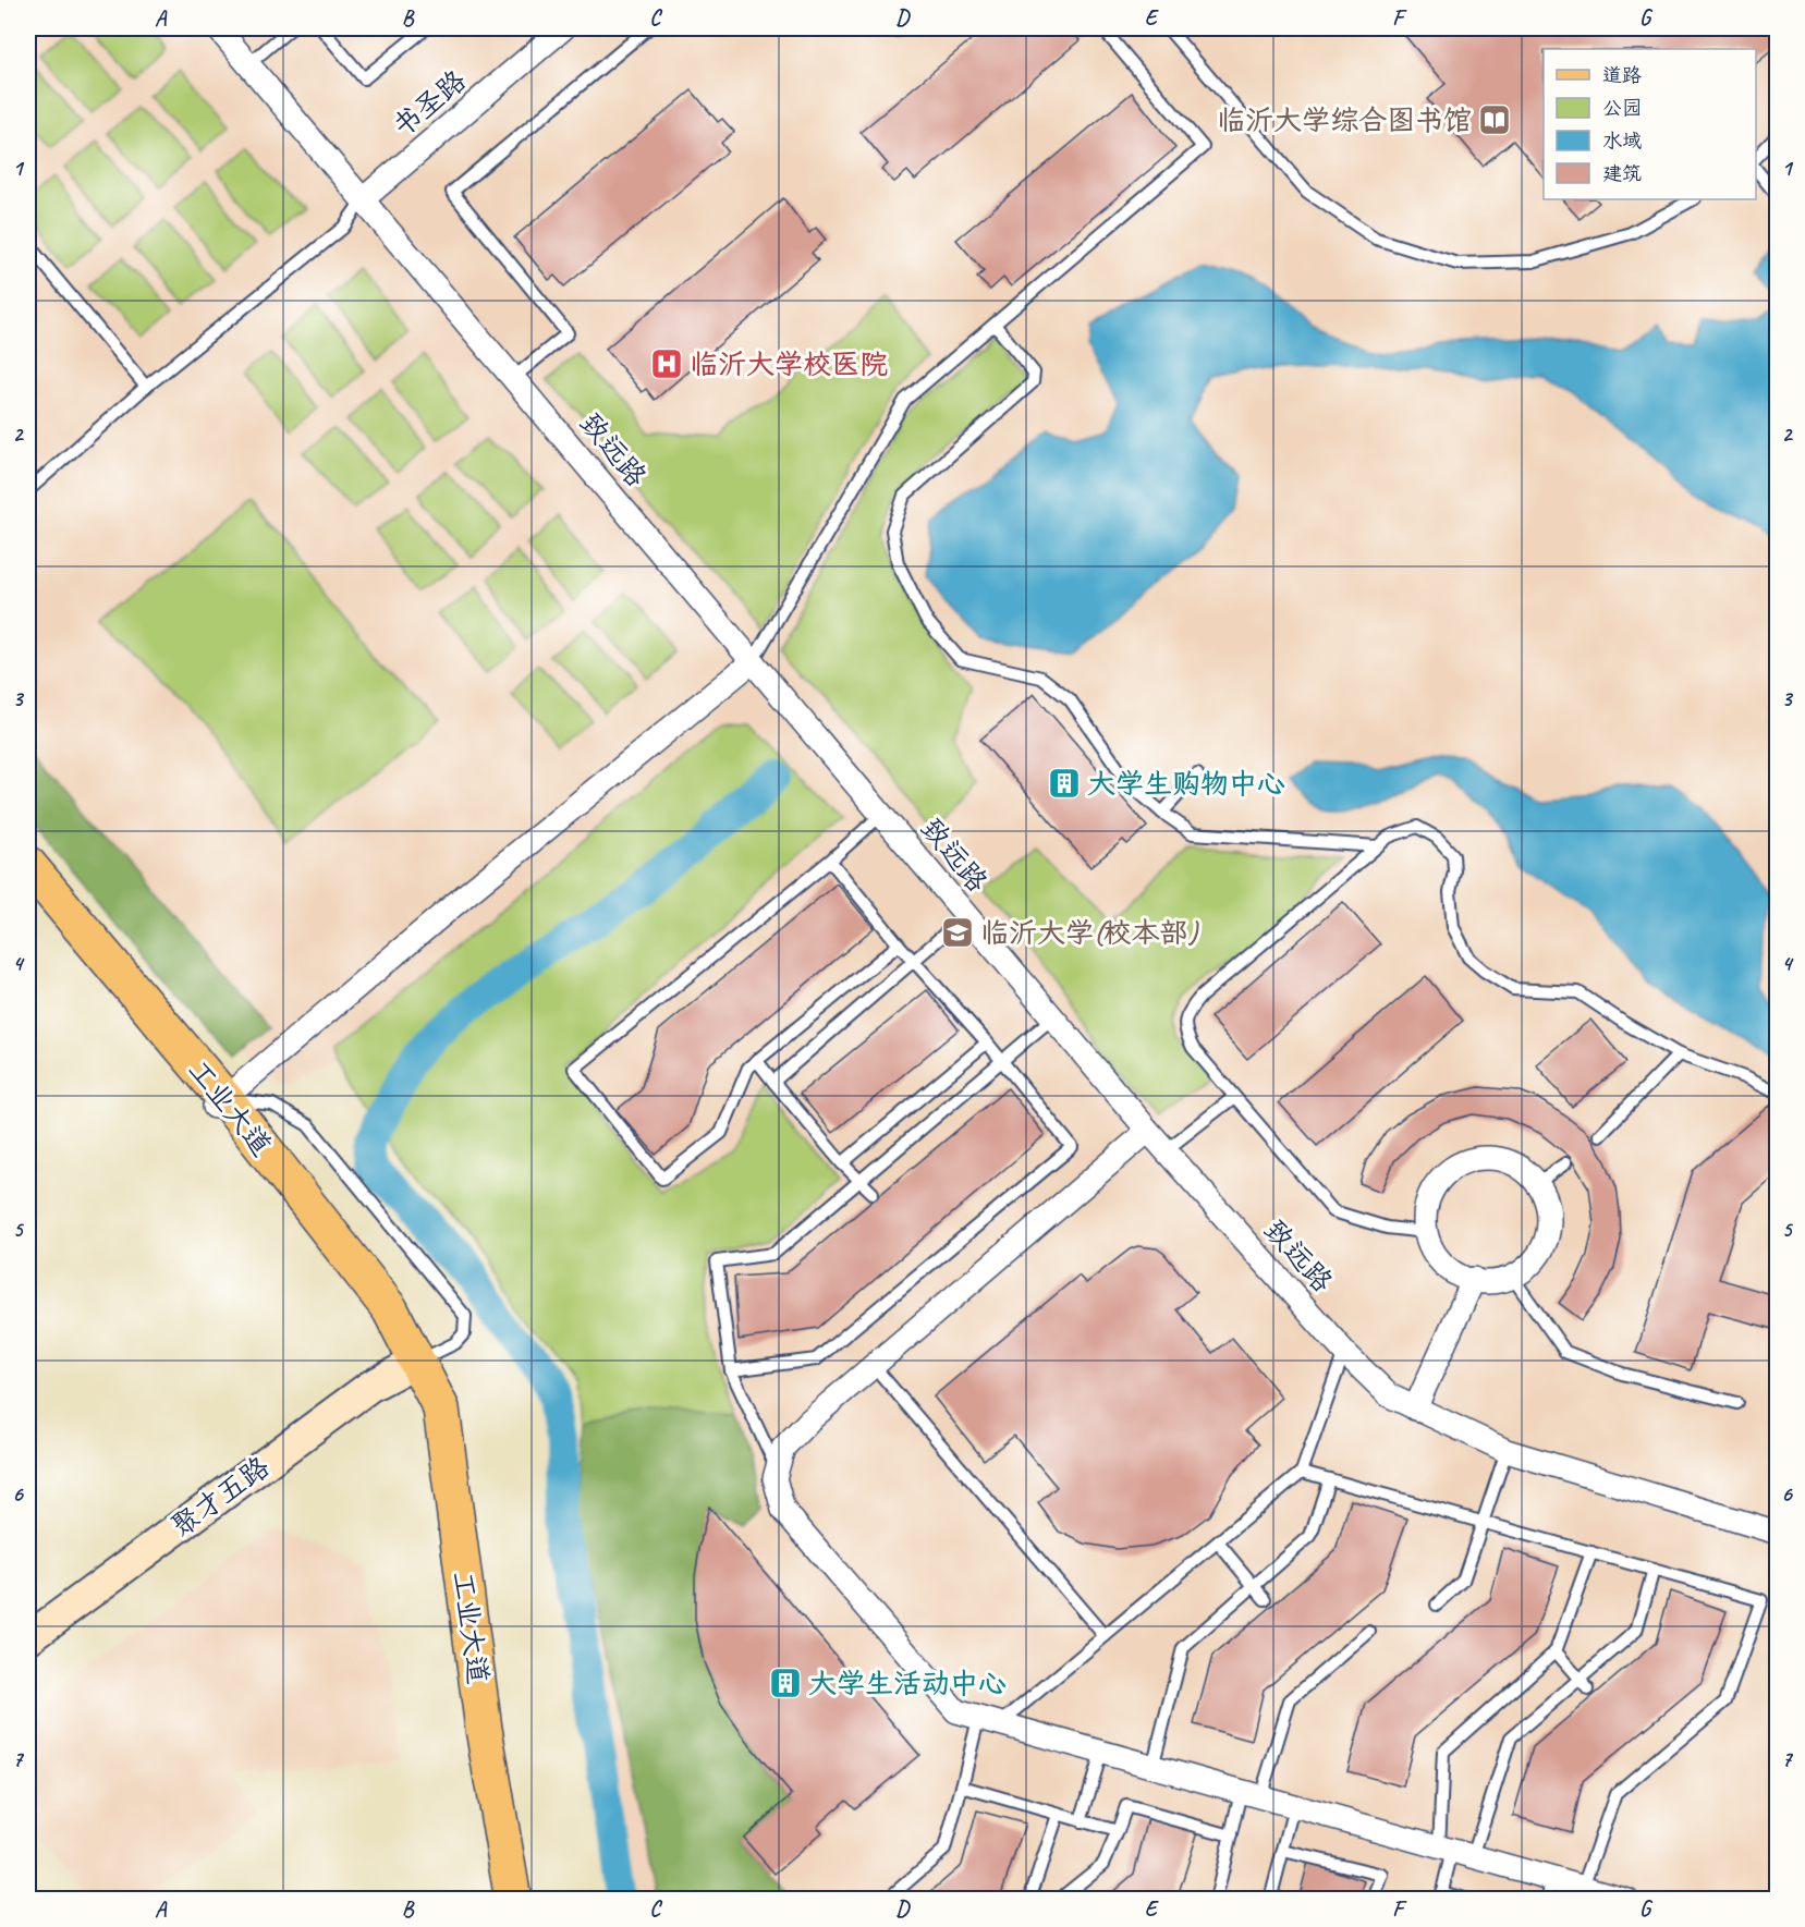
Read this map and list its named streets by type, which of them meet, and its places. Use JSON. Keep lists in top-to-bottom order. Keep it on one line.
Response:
{"streets":{"main road":["工业大道"],"street":["书圣路","致远路","聚才五路"]},"crossings":[["书圣路","致远路"],["工业大道","聚才五路"]],"places":{"library":["临沂大学综合图书馆"],"hospital":["临沂大学校医院"],"building":["大学生购物中心","大学生活动中心"],"school or university":["临沂大学(校本部)"]},"legend":["道路","公园","水域","建筑"],"grid":{"columns":["A","B","C","D","E","F","G"],"rows":["1","2","3","4","5","6","7"]}}
